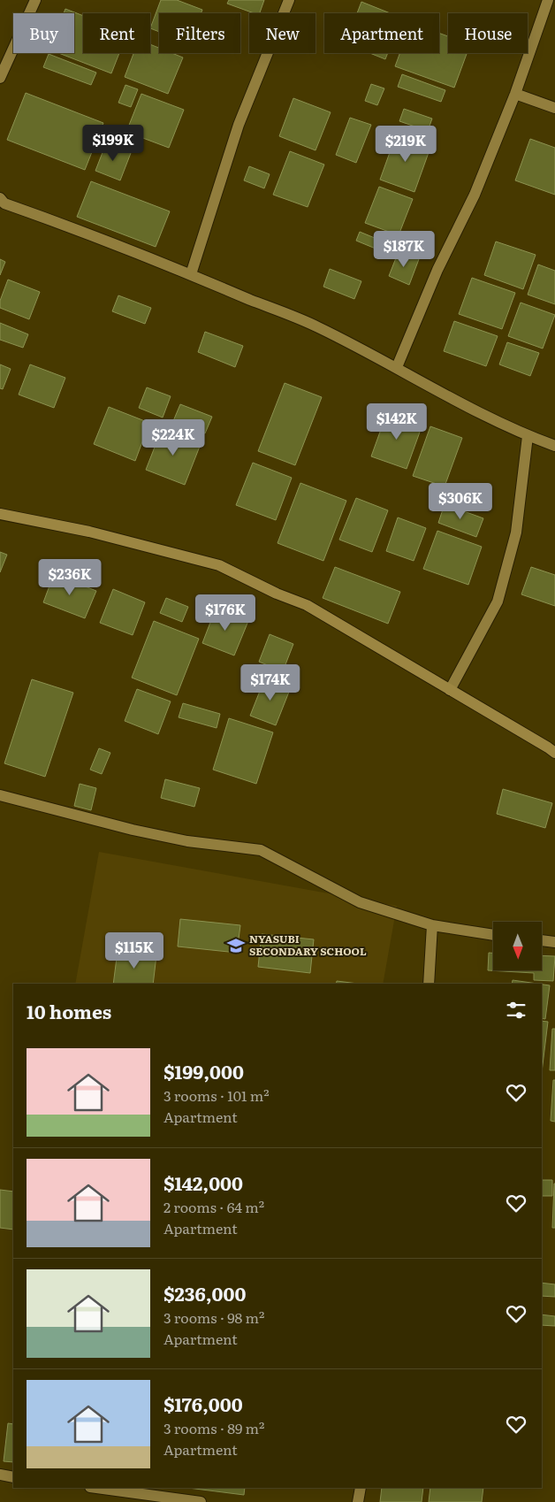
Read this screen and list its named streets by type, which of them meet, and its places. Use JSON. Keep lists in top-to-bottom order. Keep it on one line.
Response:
{"places":{"school or university":["NYASUBI SECONDARY SCHOOL"]},"north":"bottom","page":{"chip":["Buy","Rent","Filters","New","Apartment","House"],"price":["$199K","$219K","$187K","$142K","$224K","$306K","$236K","$176K","$174K","$115K"],"heading":"10 homes","list":[{"name":"$199,000","note":"3 rooms · 101 m² · Apartment"},{"name":"$142,000","note":"2 rooms · 64 m² · Apartment"},{"name":"$236,000","note":"3 rooms · 98 m² · Apartment"},{"name":"$176,000","note":"3 rooms · 89 m² · Apartment"}]}}
